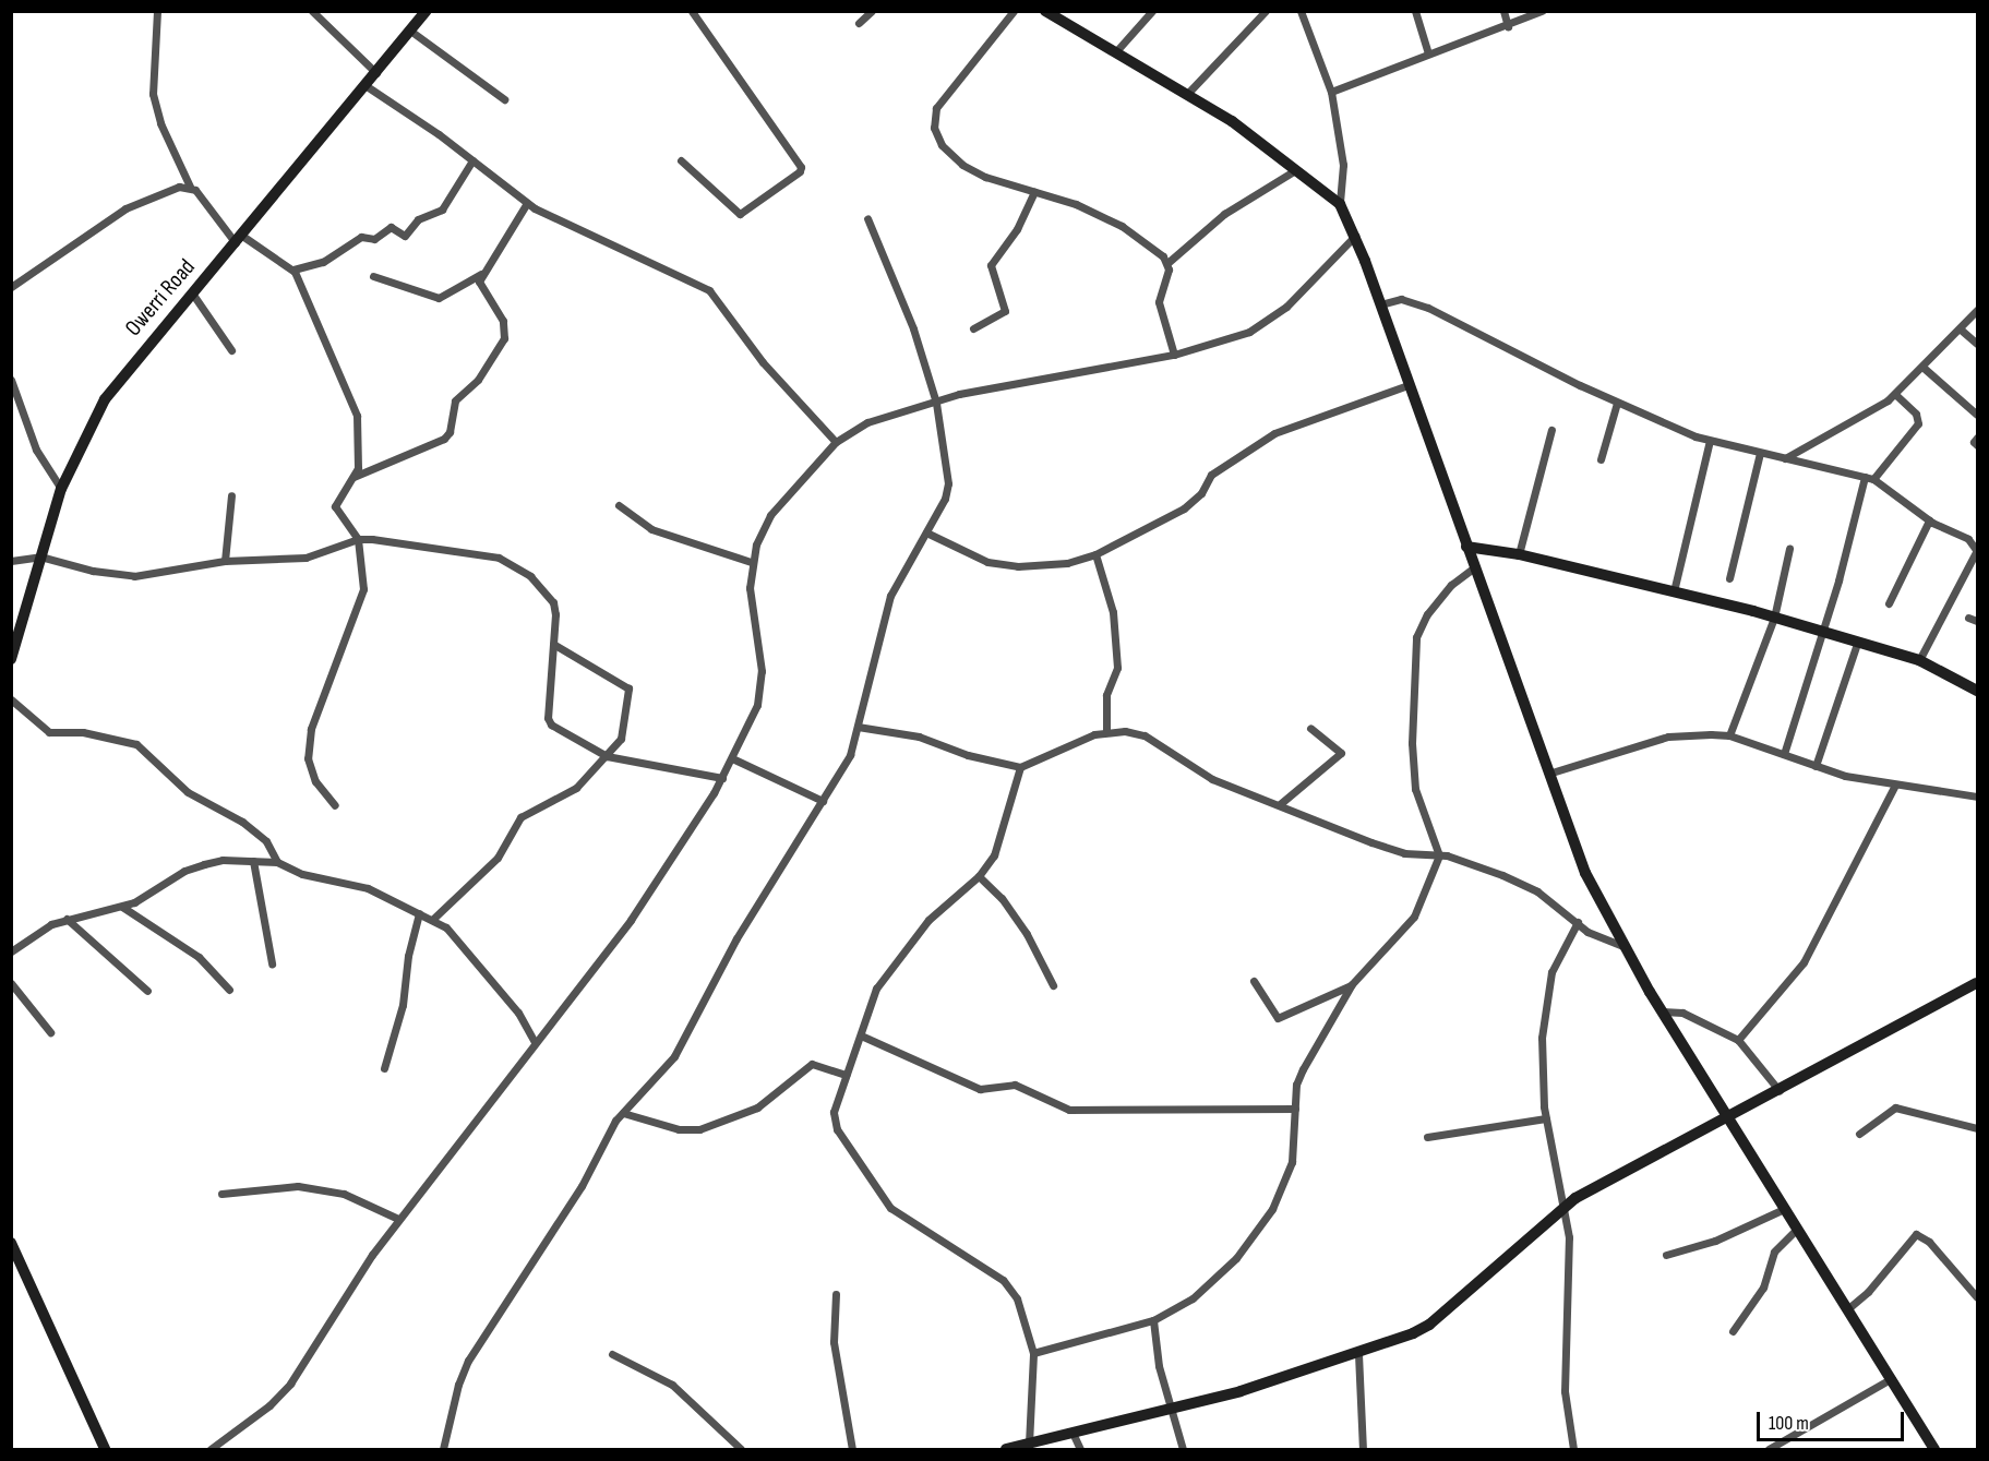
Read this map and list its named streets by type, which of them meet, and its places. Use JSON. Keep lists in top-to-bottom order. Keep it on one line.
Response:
{"streets":{"main road":["Owerri Road"]},"scale_bar":"100 m"}
